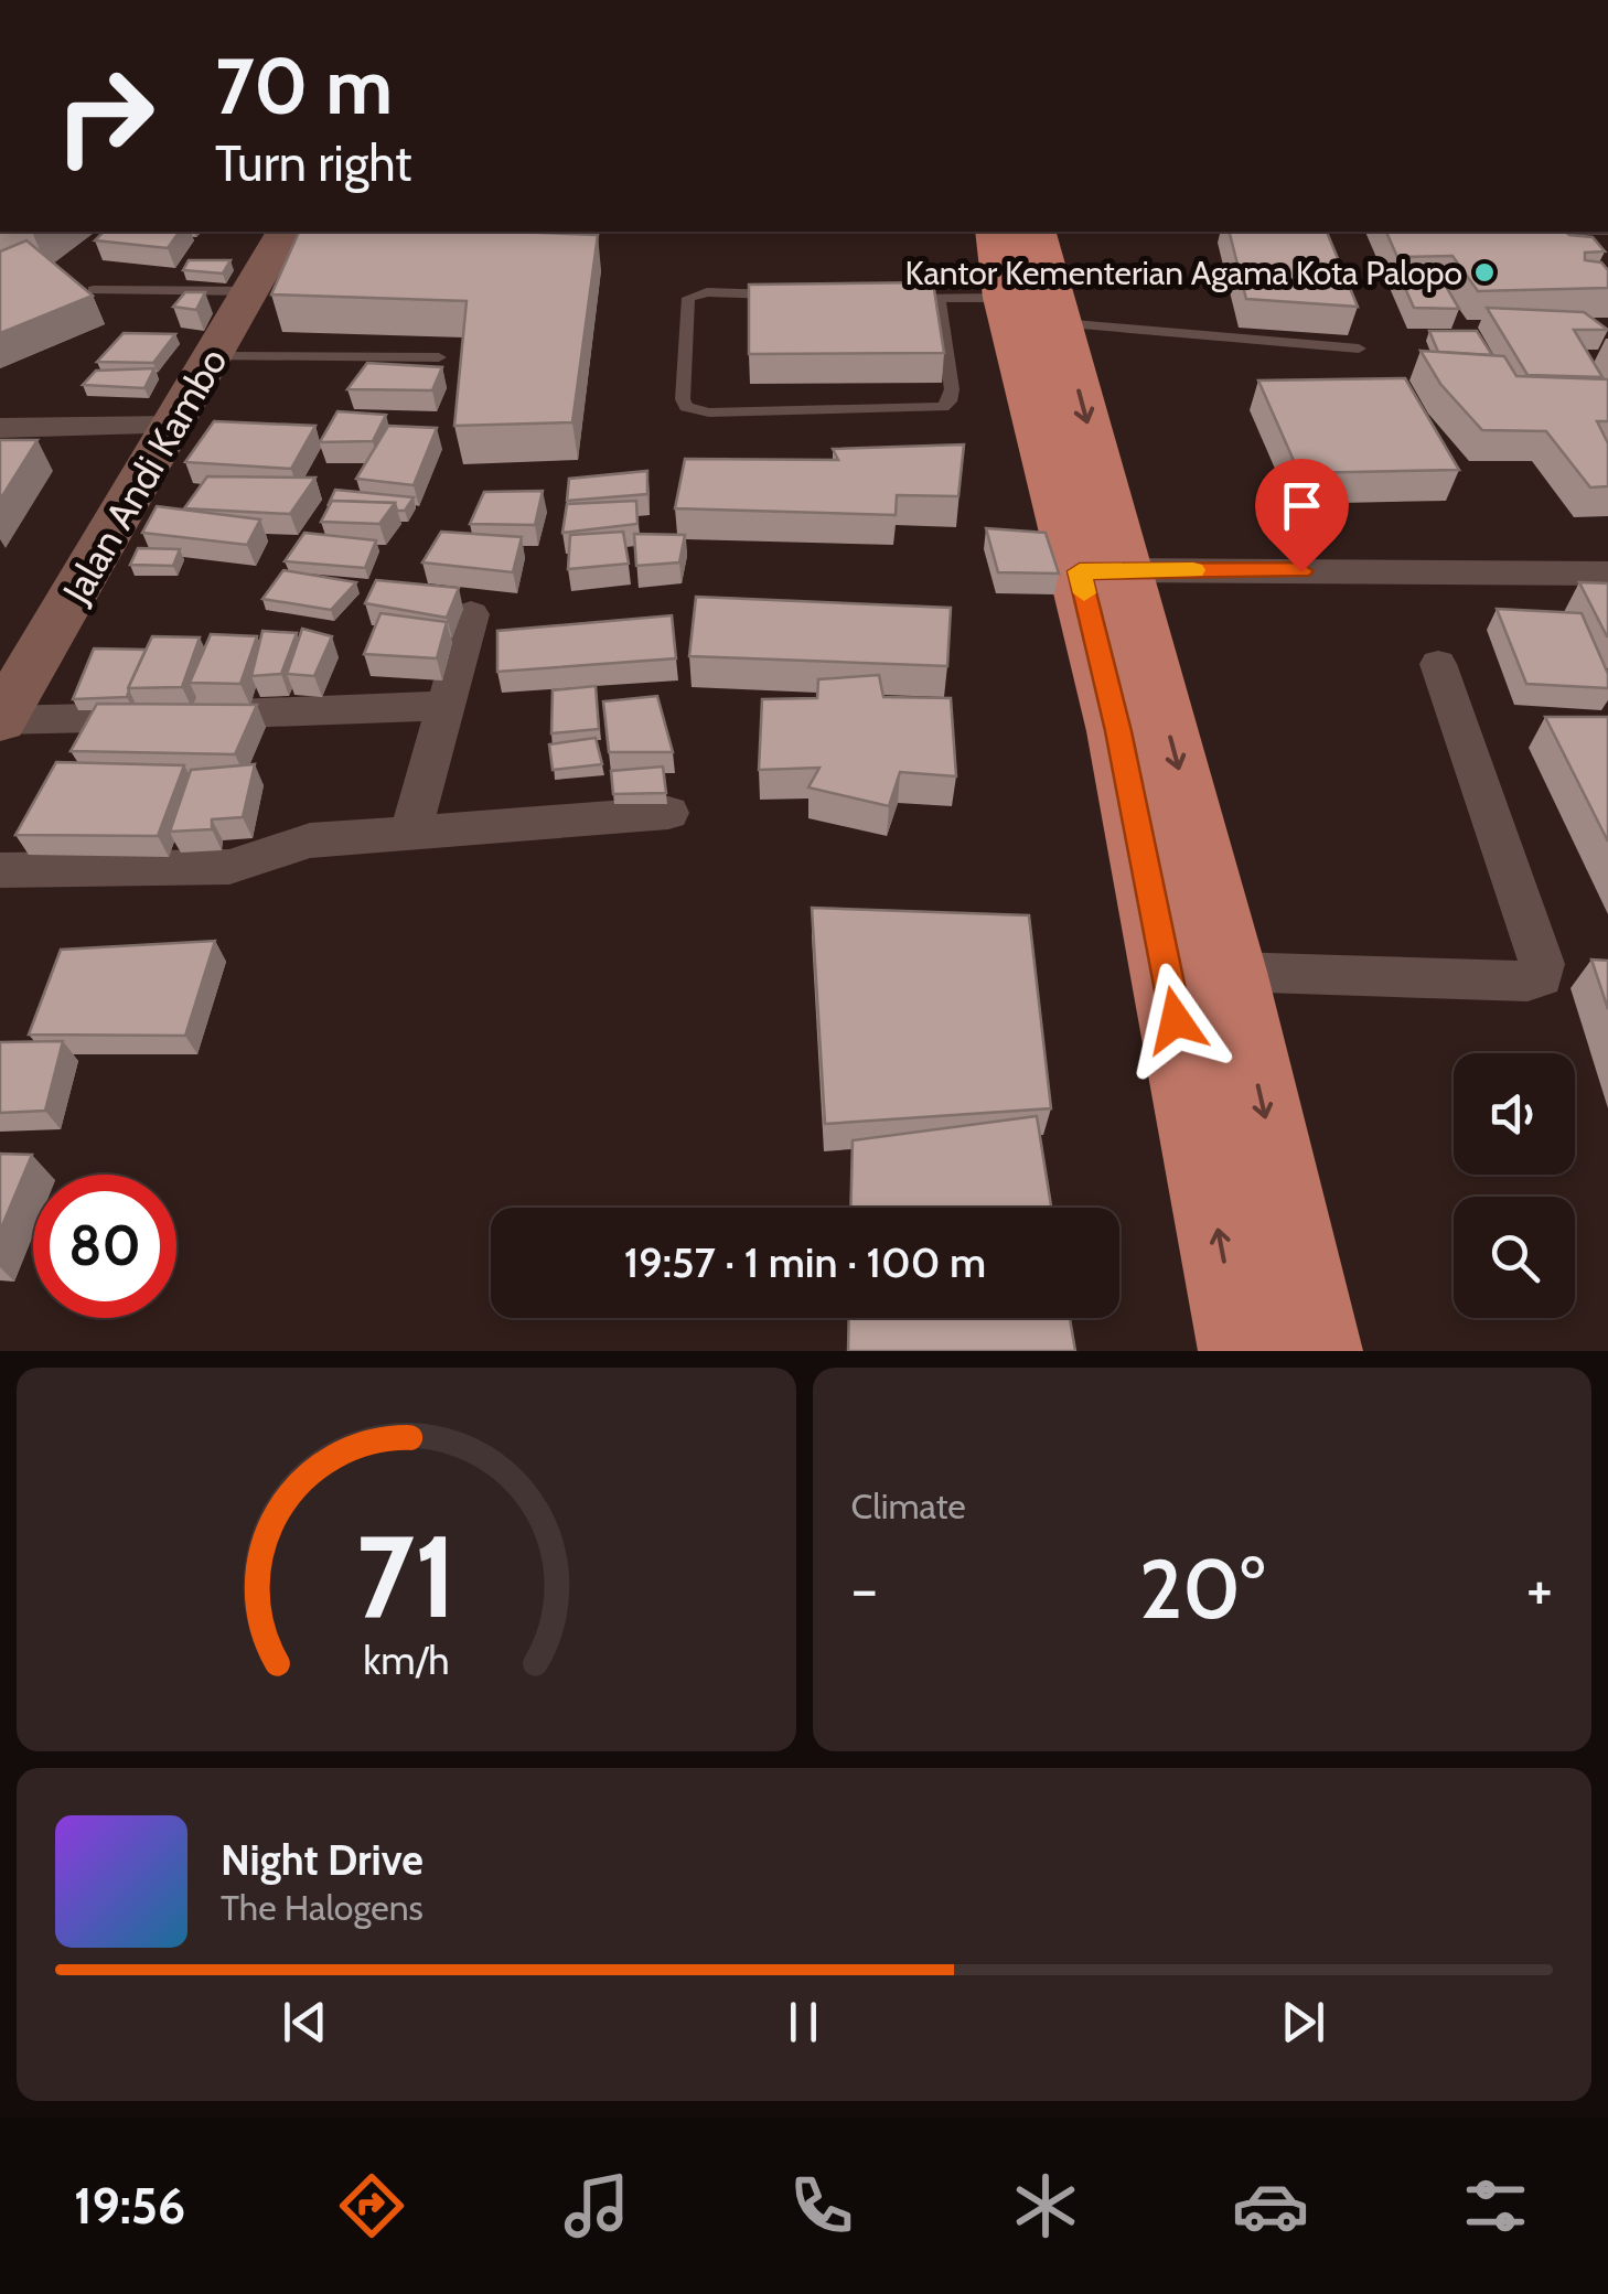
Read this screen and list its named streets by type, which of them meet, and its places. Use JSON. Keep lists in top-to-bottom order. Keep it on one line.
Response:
{"streets":{"street":["Jalan Andi Kambo"]},"places":["Kantor Kementerian Agama Kota Palopo"],"page":{"turn":["70 m","Turn right"],"limit":"80","trip":"19:57 · 1 min · 100 m","tile":"Climate","heat":["−","20°","+"],"song":["Night Drive","The Halogens"],"tabs":"19:56","gauge":["71","km/h"]}}
